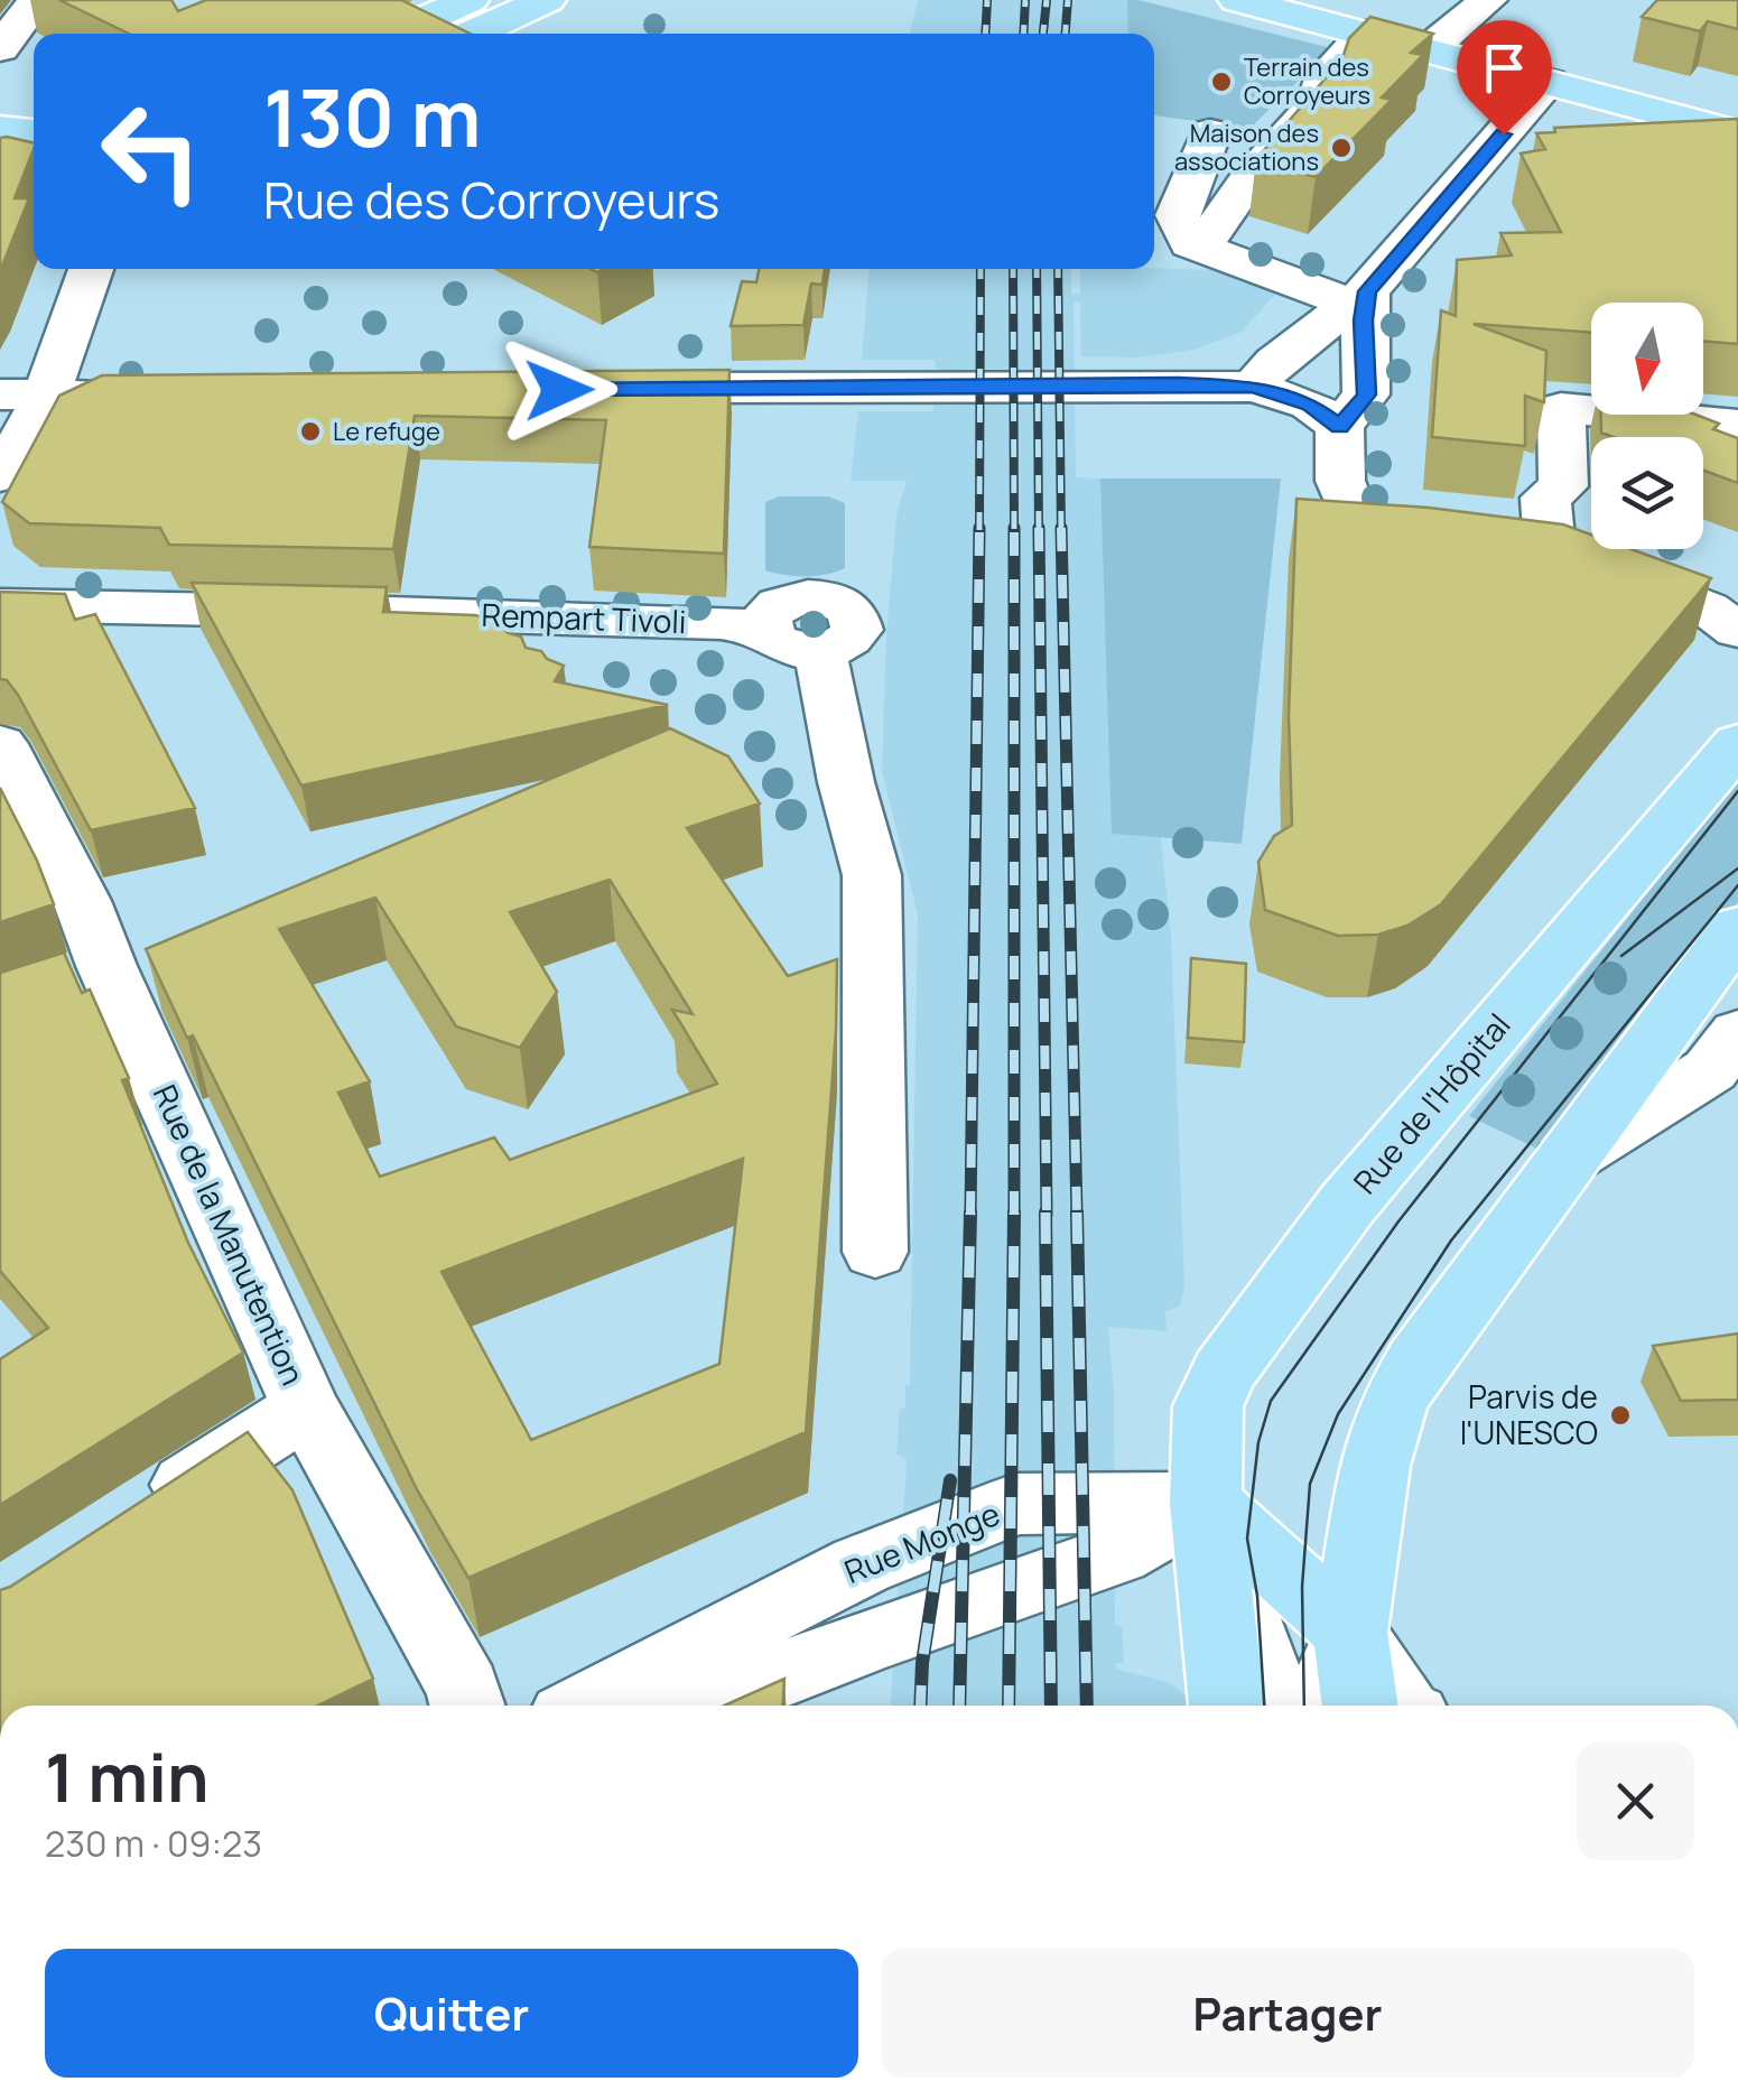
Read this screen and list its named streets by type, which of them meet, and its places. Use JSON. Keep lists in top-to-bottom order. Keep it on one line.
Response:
{"streets":{"main road":["Rue de l'Hôpital"],"street":["Rempart Tivoli","Rue de la Manutention","Rue Monge"]},"crossings":[["Rue de l'Hôpital","Rue Monge"]],"places":["Terrain des Corroyeurs","Maison des associations","Le refuge","Parvis de l'UNESCO"],"north":"bottom","page":{"turn":["130 m","Rue des Corroyeurs"],"heading":["1 min","230 m · 09:23"],"buttons":["Quitter","Partager"]}}
